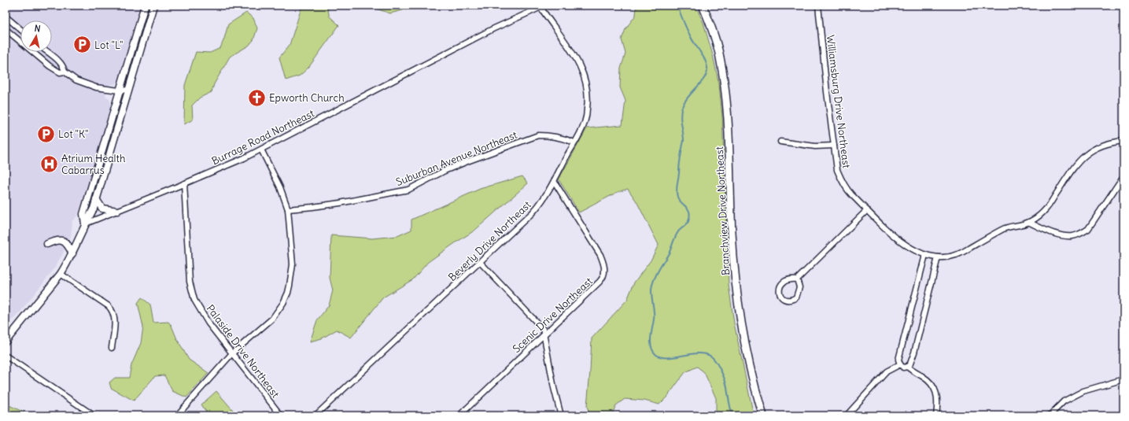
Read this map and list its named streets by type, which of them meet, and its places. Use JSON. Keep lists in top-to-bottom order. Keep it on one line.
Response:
{"streets":{"main road":["Branchview Drive Northeast"],"street":["Williamsburg Drive Northeast","Burrage Road Northeast","Suburban Avenue Northeast","Beverly Drive Northeast","Scenic Drive Northeast","Palaside Drive Northeast"]},"crossings":[["Burrage Road Northeast","Beverly Drive Northeast"],["Burrage Road Northeast","Palaside Drive Northeast"],["Suburban Avenue Northeast","Beverly Drive Northeast"],["Beverly Drive Northeast","Scenic Drive Northeast"]],"places":{"parking":["Lot \"L\"","Lot \"K\""],"church":["Epworth Church"],"hospital":["Atrium Health Cabarrus"]},"north":"top"}
